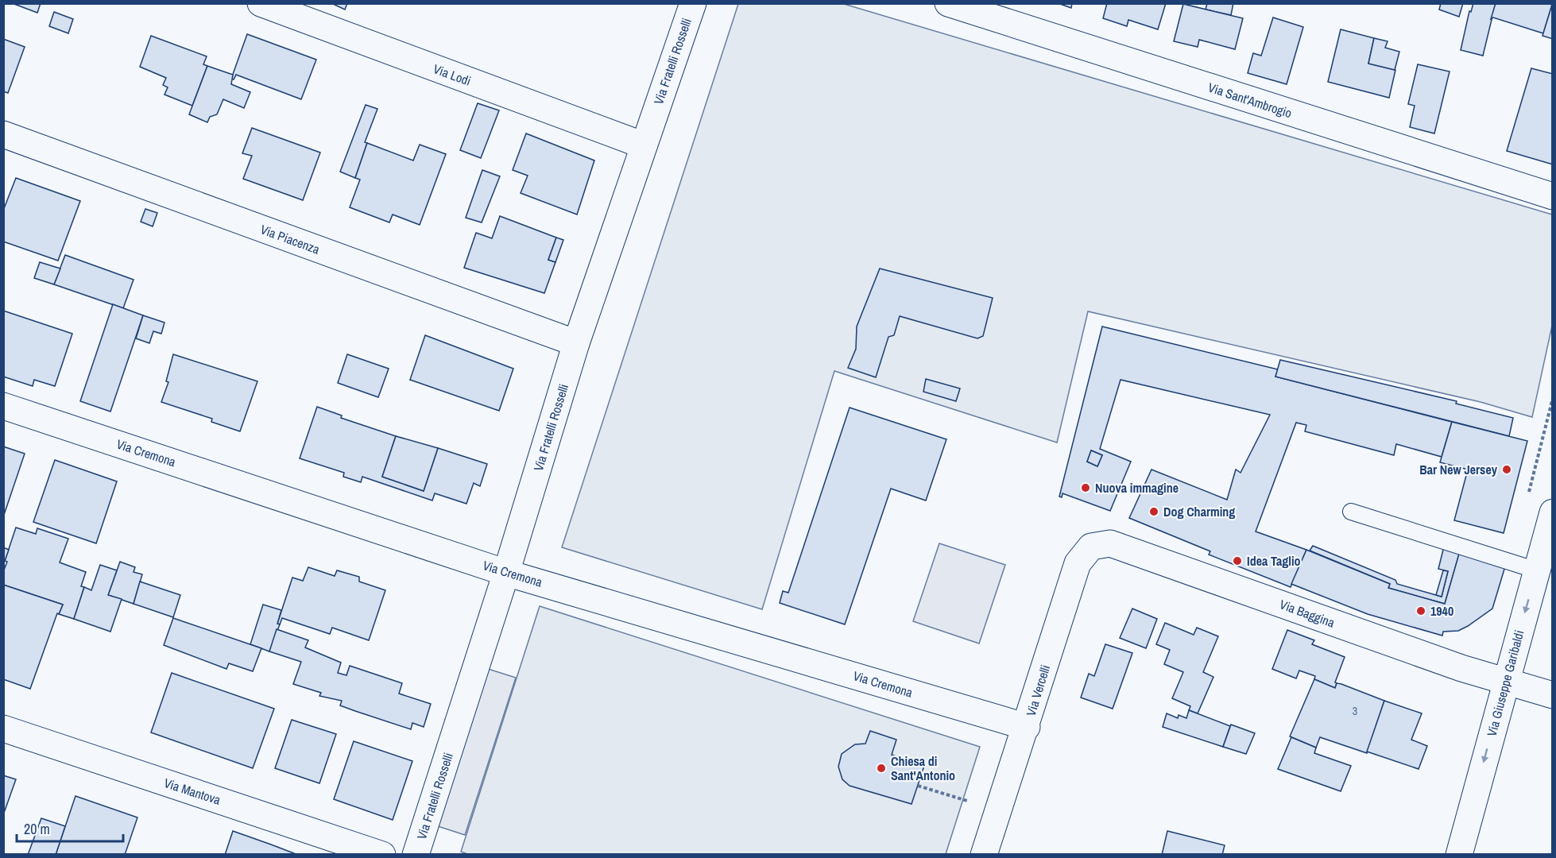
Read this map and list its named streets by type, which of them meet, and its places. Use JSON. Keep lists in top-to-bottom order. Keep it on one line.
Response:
{"streets":{"street":["Via Fratelli Rosselli","Via Lodi","Via Sant'Ambrogio","Via Piacenza","Via Cremona","Via Baggina","Via Giuseppe Garibaldi","Via Vercelli","Via Mantova"]},"crossings":[["Via Fratelli Rosselli","Via Lodi"],["Via Fratelli Rosselli","Via Piacenza"],["Via Fratelli Rosselli","Via Cremona"],["Via Cremona","Via Vercelli"],["Via Baggina","Via Giuseppe Garibaldi"],["Via Baggina","Via Vercelli"]],"one_way":["Via Giuseppe Garibaldi"],"places":["Bar New Jersey","Nuova immagine","Dog Charming","Idea Taglio","1940","Chiesa di Sant'Antonio"],"house_numbers":["3"],"scale_bar":"20 m"}
